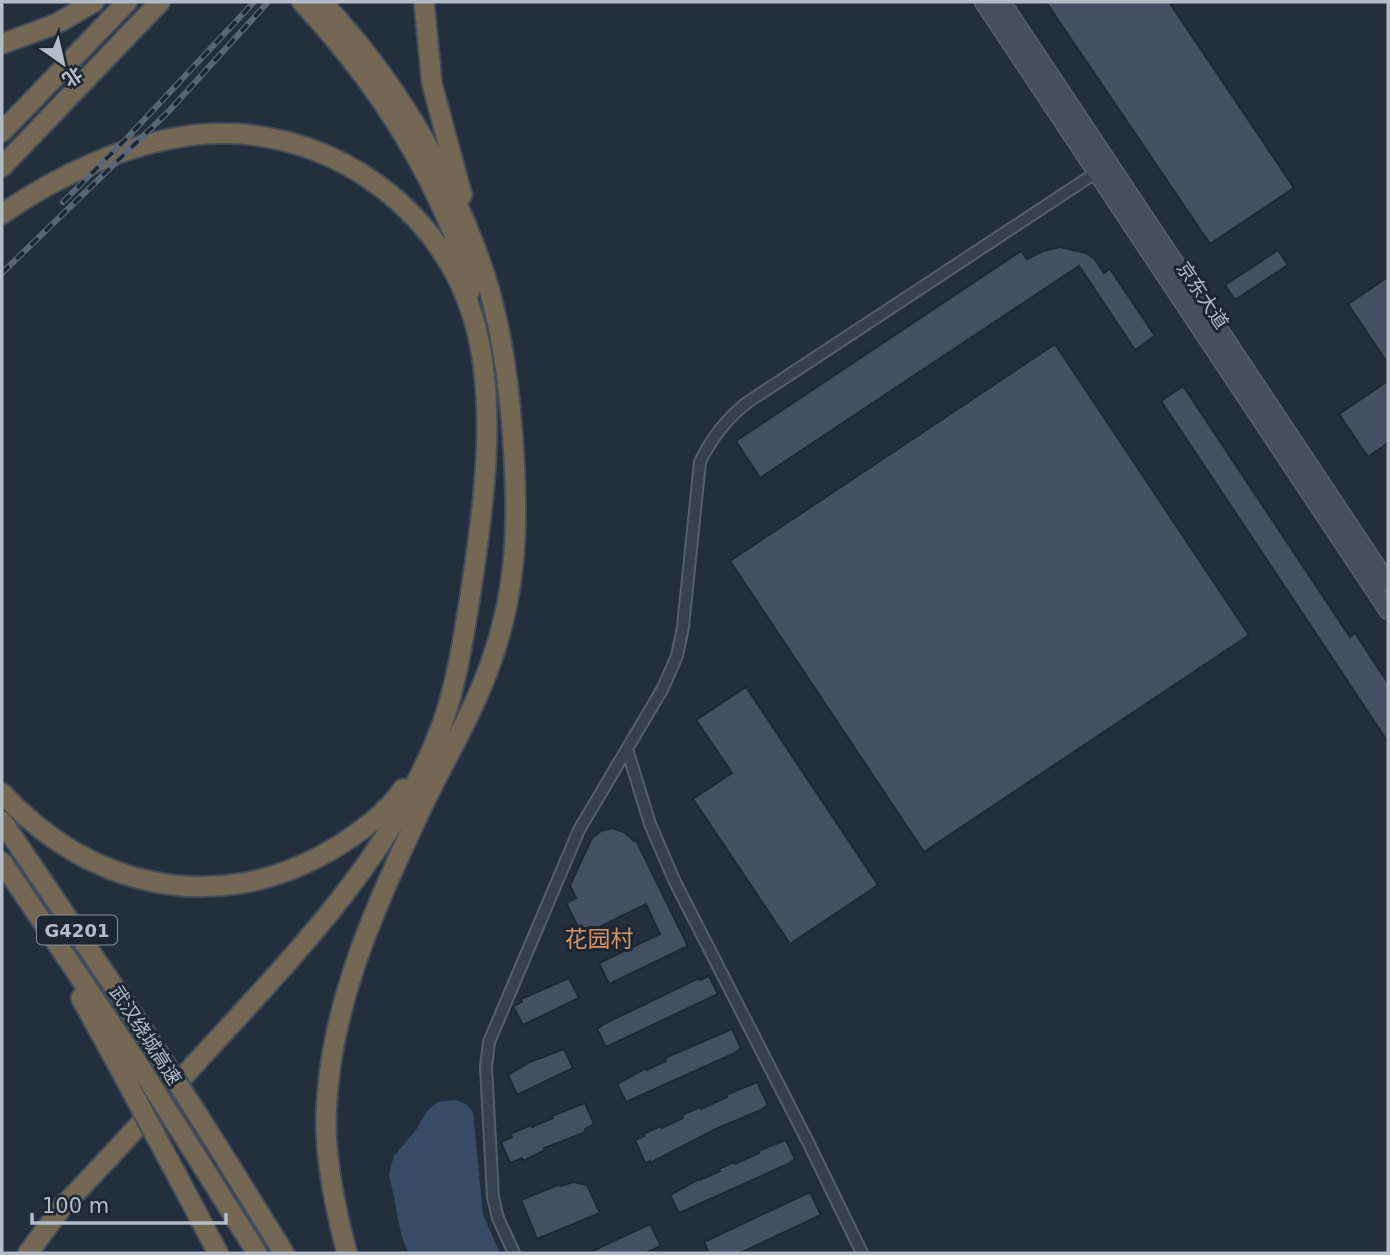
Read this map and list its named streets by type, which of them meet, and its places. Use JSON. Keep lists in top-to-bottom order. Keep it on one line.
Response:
{"streets":{"highway":["G4201","武汉绕城高速"],"main road":["京东大道"]},"districts":["花园村"],"scale_bar":"100 m","north":"bottom right"}
